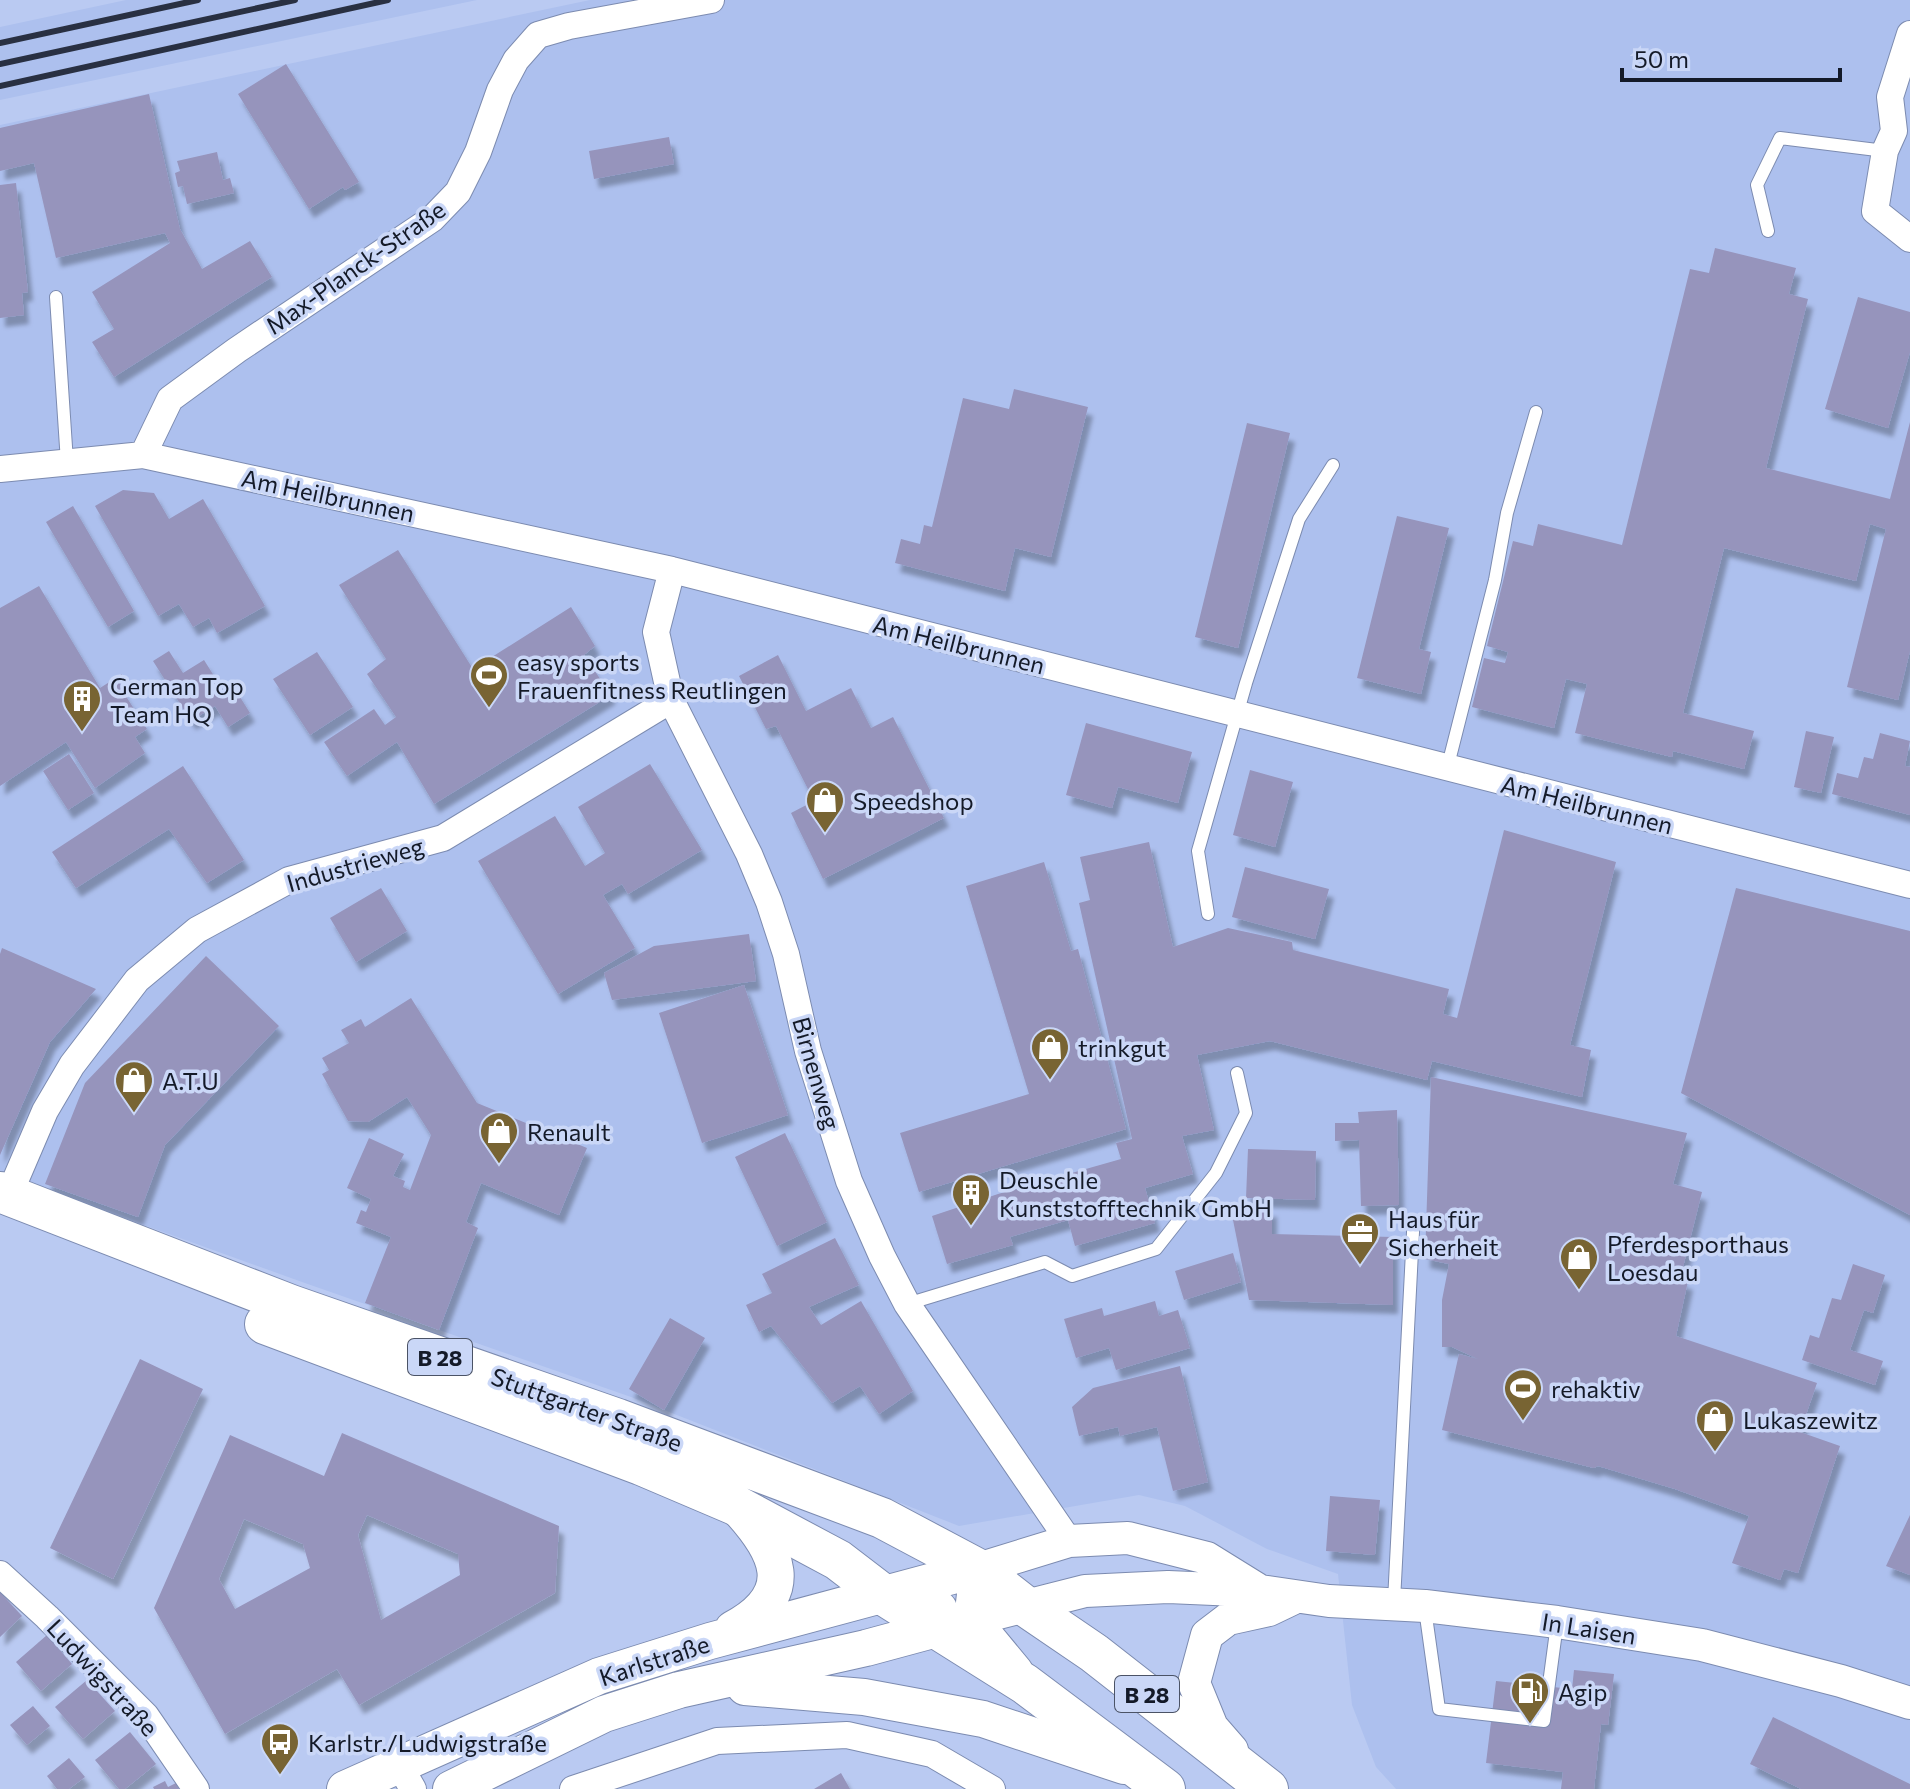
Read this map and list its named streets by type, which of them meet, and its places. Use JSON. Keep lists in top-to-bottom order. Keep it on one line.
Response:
{"streets":{"main road":["B 28","Stuttgarter Straße","Karlstraße"],"street":["Max-Planck-Straße","Am Heilbrunnen","Industrieweg","Birnenweg","In Laisen","Ludwigstraße"]},"crossings":[["Max-Planck-Straße","Am Heilbrunnen"],["Am Heilbrunnen","Birnenweg"],["Industrieweg","Birnenweg"],["Industrieweg","Stuttgarter Straße"],["Birnenweg","In Laisen"],["B 28","Stuttgarter Straße"],["B 28","In Laisen"],["B 28","Karlstraße"],["Stuttgarter Straße","In Laisen"],["Stuttgarter Straße","Karlstraße"],["In Laisen","Karlstraße"]],"places":{"sports":["easy sports Frauenfitness Reutlingen","rehaktiv"],"building":["German Top Team HQ","Deuschle Kunststofftechnik GmbH"],"shop":["Speedshop","trinkgut","A.T.U","Renault","Pferdesporthaus Loesdau","Lukaszewitz"],"office":["Haus für Sicherheit"],"fuel station":["Agip"],"bus stop":["Karlstr./Ludwigstraße"]},"scale_bar":"50 m"}
